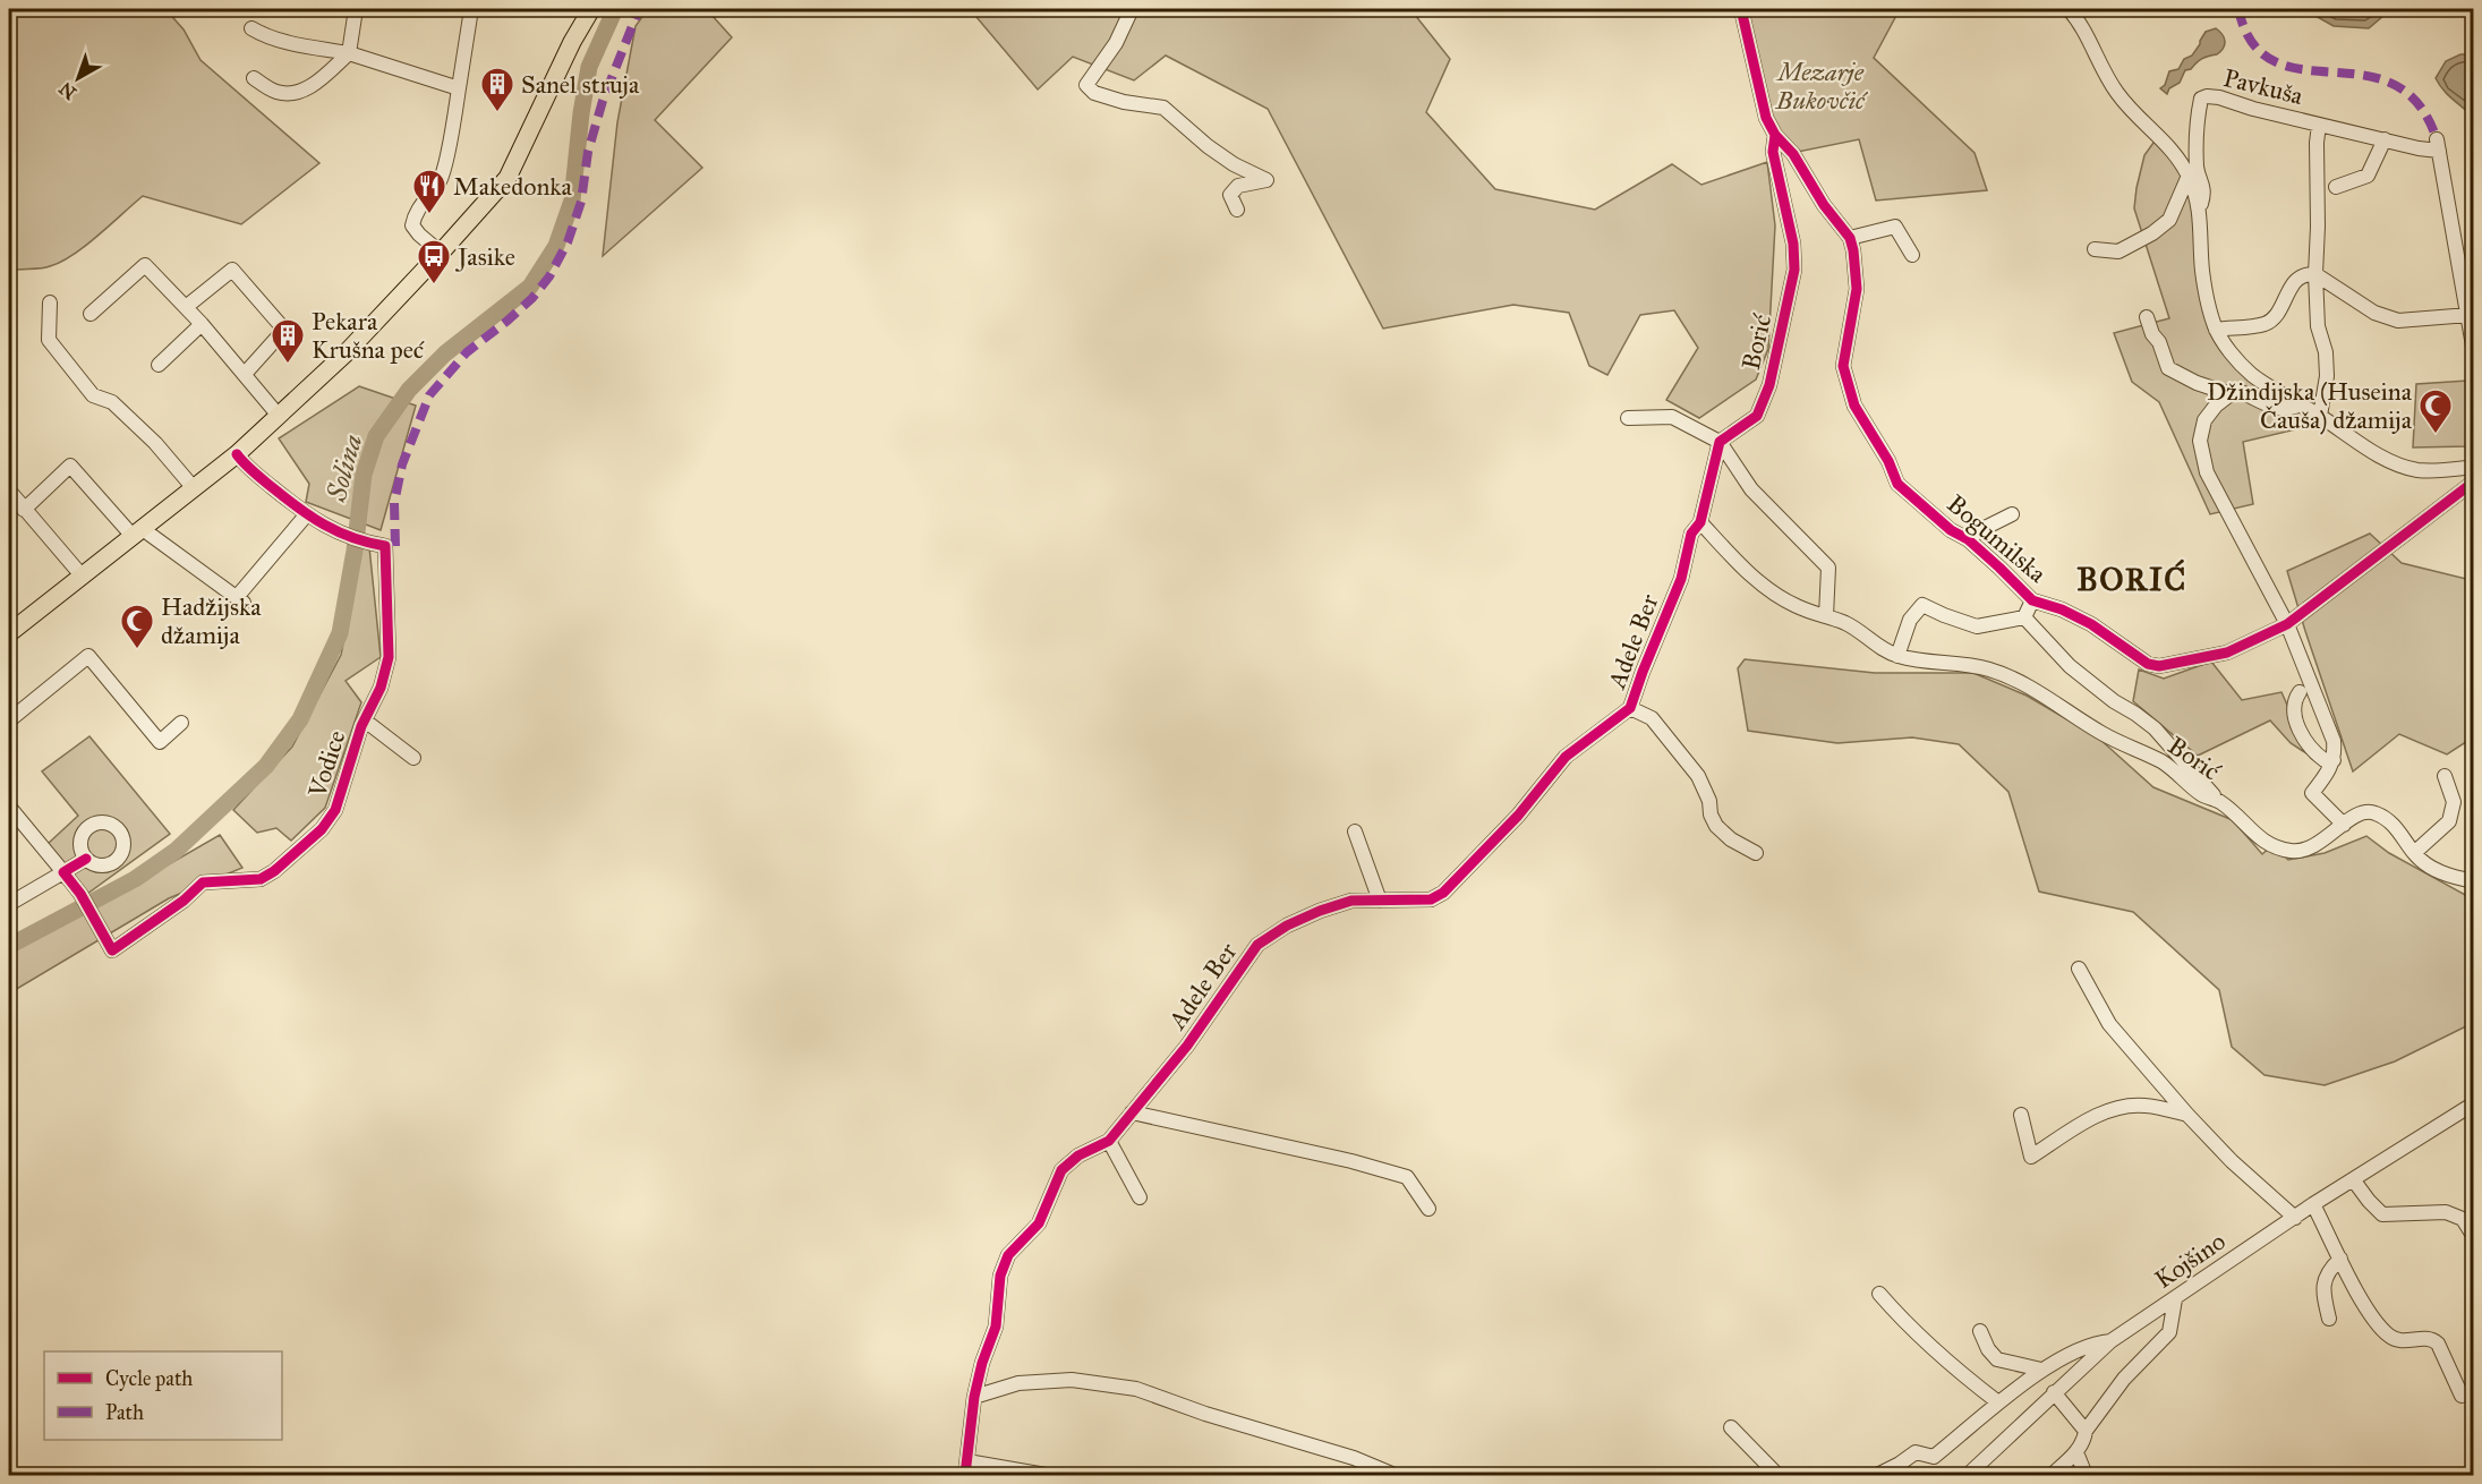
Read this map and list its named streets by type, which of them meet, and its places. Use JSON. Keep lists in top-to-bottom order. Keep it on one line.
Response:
{"streets":{"street":["Pavkuša","Borić","Bogumilska","Adele Ber","Vodice","Kojšino"]},"crossings":[["Borić","Bogumilska"],["Borić","Adele Ber"]],"districts":["BORIĆ"],"water":["Solina"],"parks":["Mezarje Bukovčić"],"places":{"building":["Sanel struja","Pekara Krušna peć"],"restaurant":["Makedonka"],"bus stop":["Jasike"],"mosque":["Džindijska (Huseina Čauša) džamija","Hadžijska džamija"]},"legend":["Cycle path","Path"],"north":"bottom left"}
